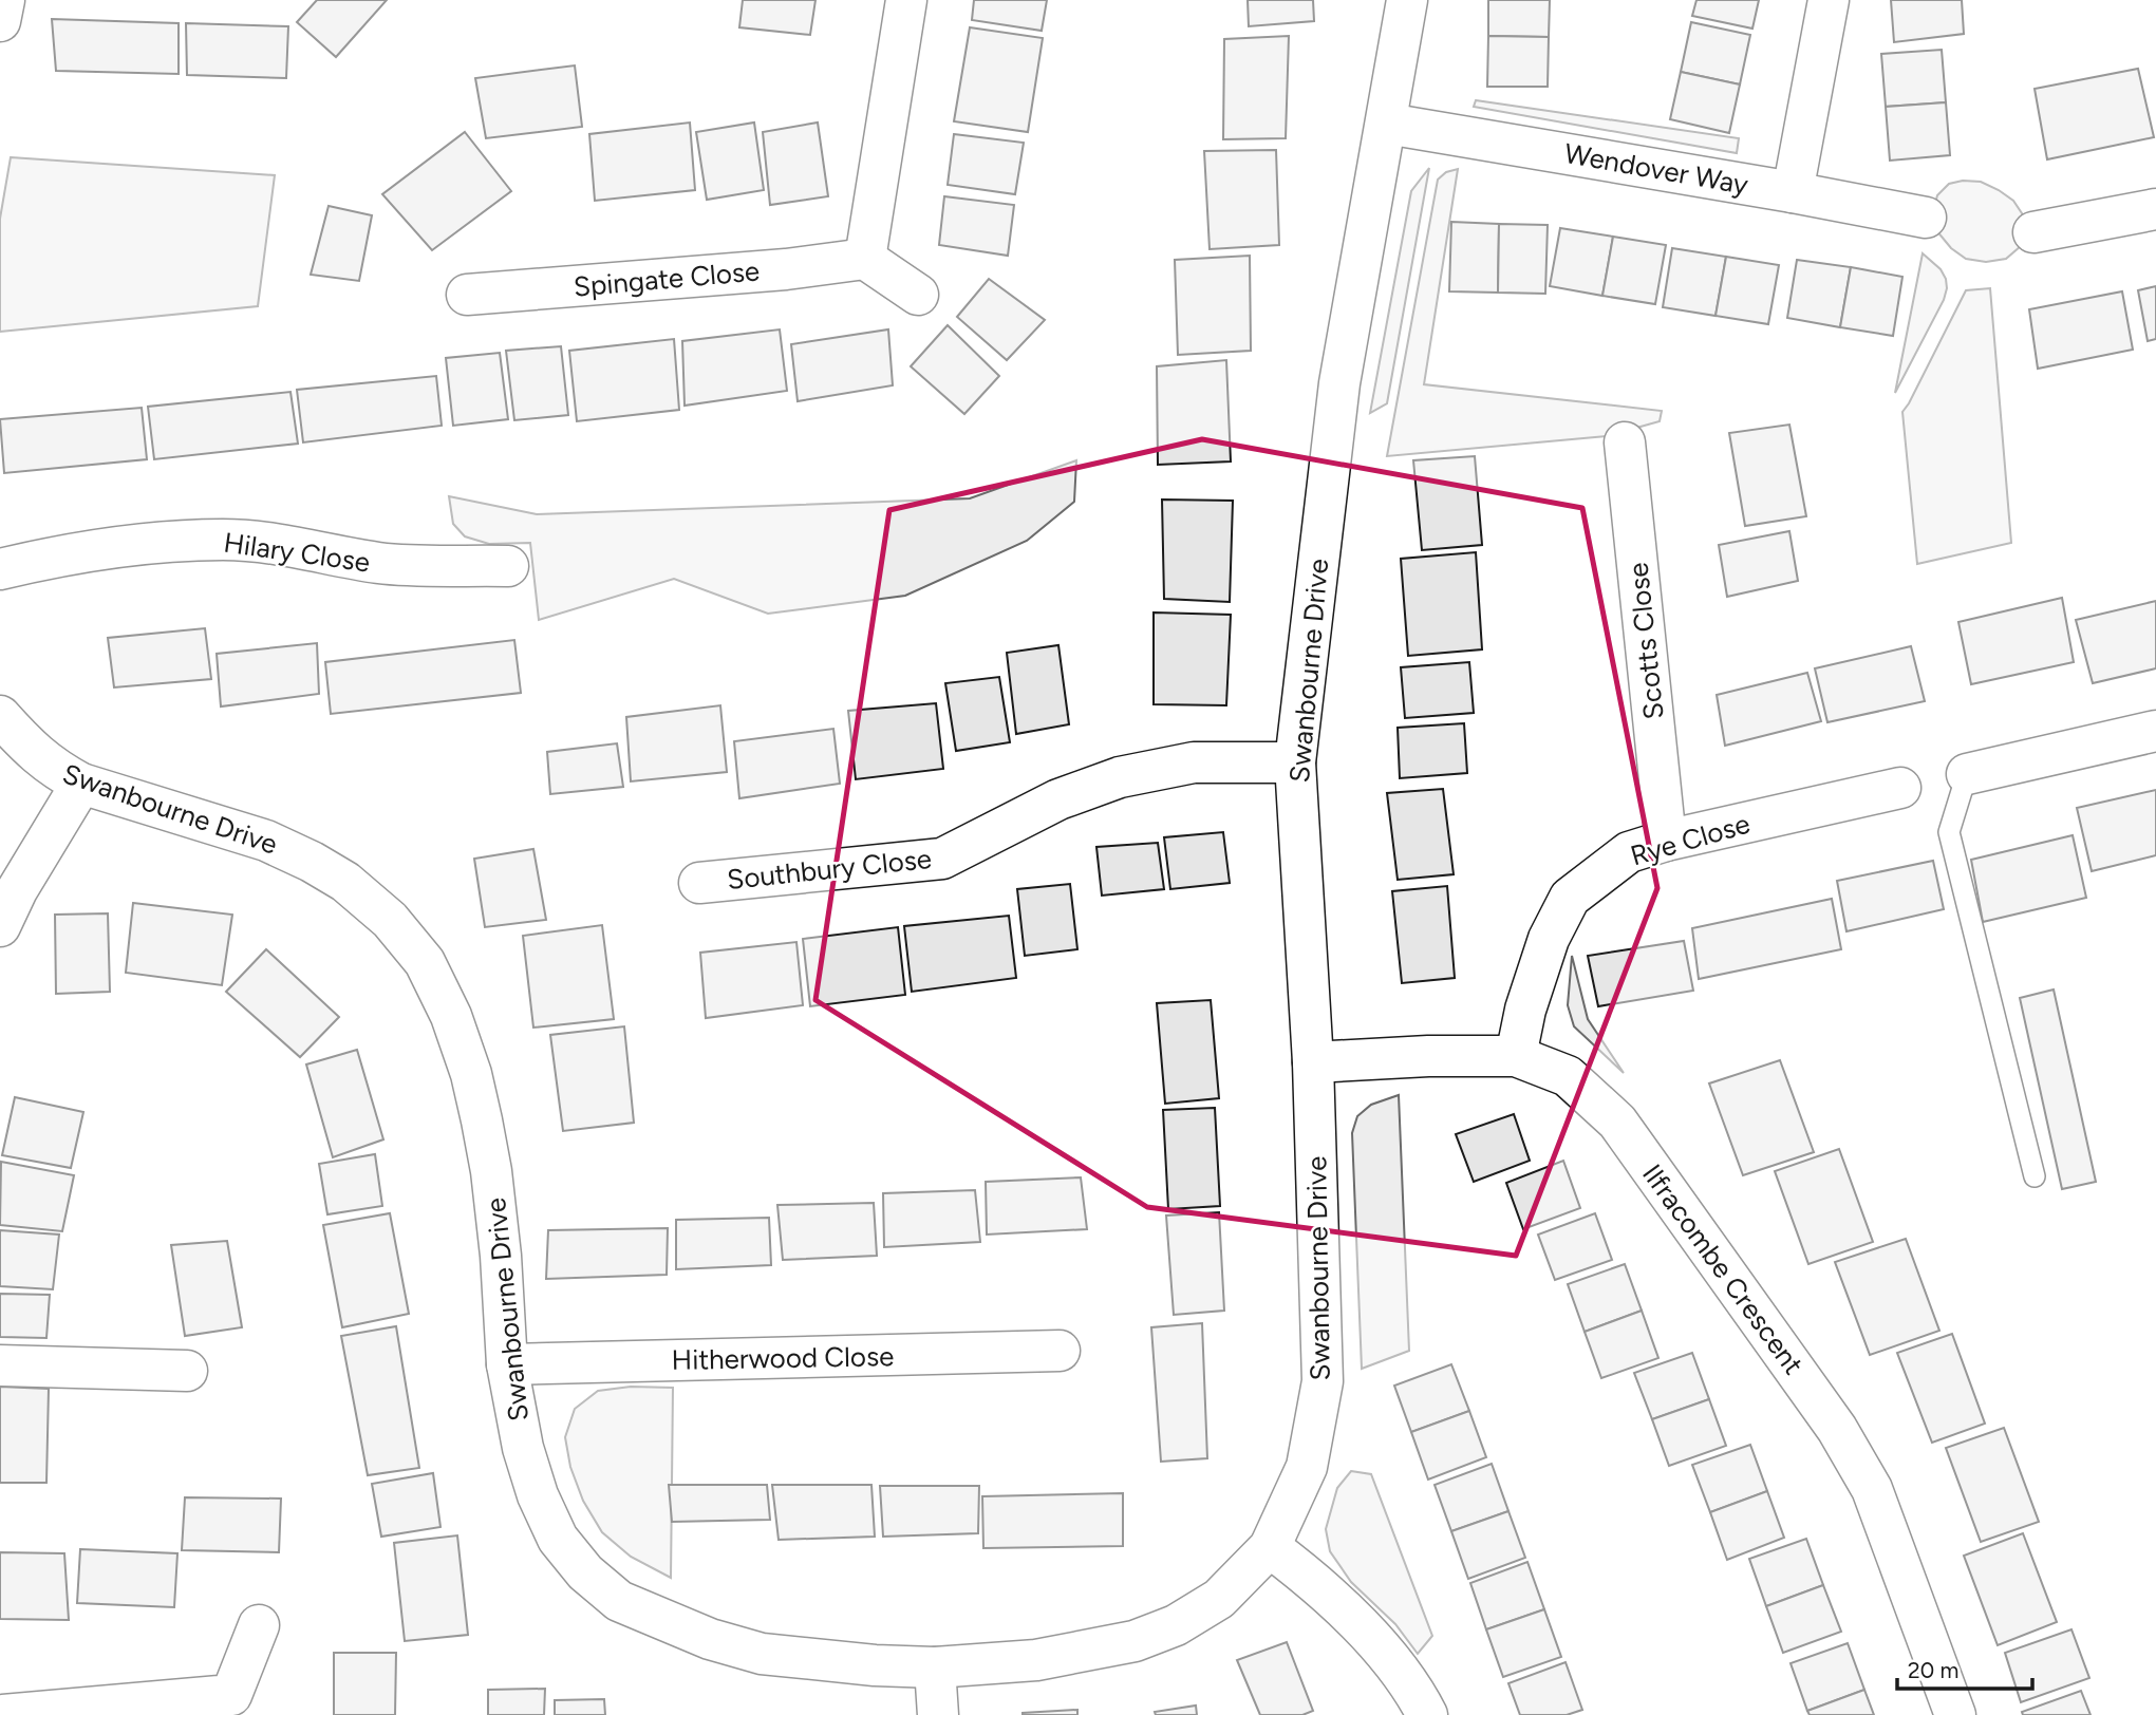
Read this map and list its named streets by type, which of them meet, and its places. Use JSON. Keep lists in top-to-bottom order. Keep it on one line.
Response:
{"streets":{"street":["Wendover Way","Spingate Close","Hilary Close","Scotts Close","Swanbourne Drive","Rye Close","Southbury Close","Ilfracombe Crescent","Hitherwood Close"]},"crossings":[["Wendover Way","Swanbourne Drive"],["Scotts Close","Rye Close"],["Swanbourne Drive","Southbury Close"],["Swanbourne Drive","Ilfracombe Crescent"],["Swanbourne Drive","Hitherwood Close"],["Rye Close","Ilfracombe Crescent"]],"scale_bar":"20 m"}
